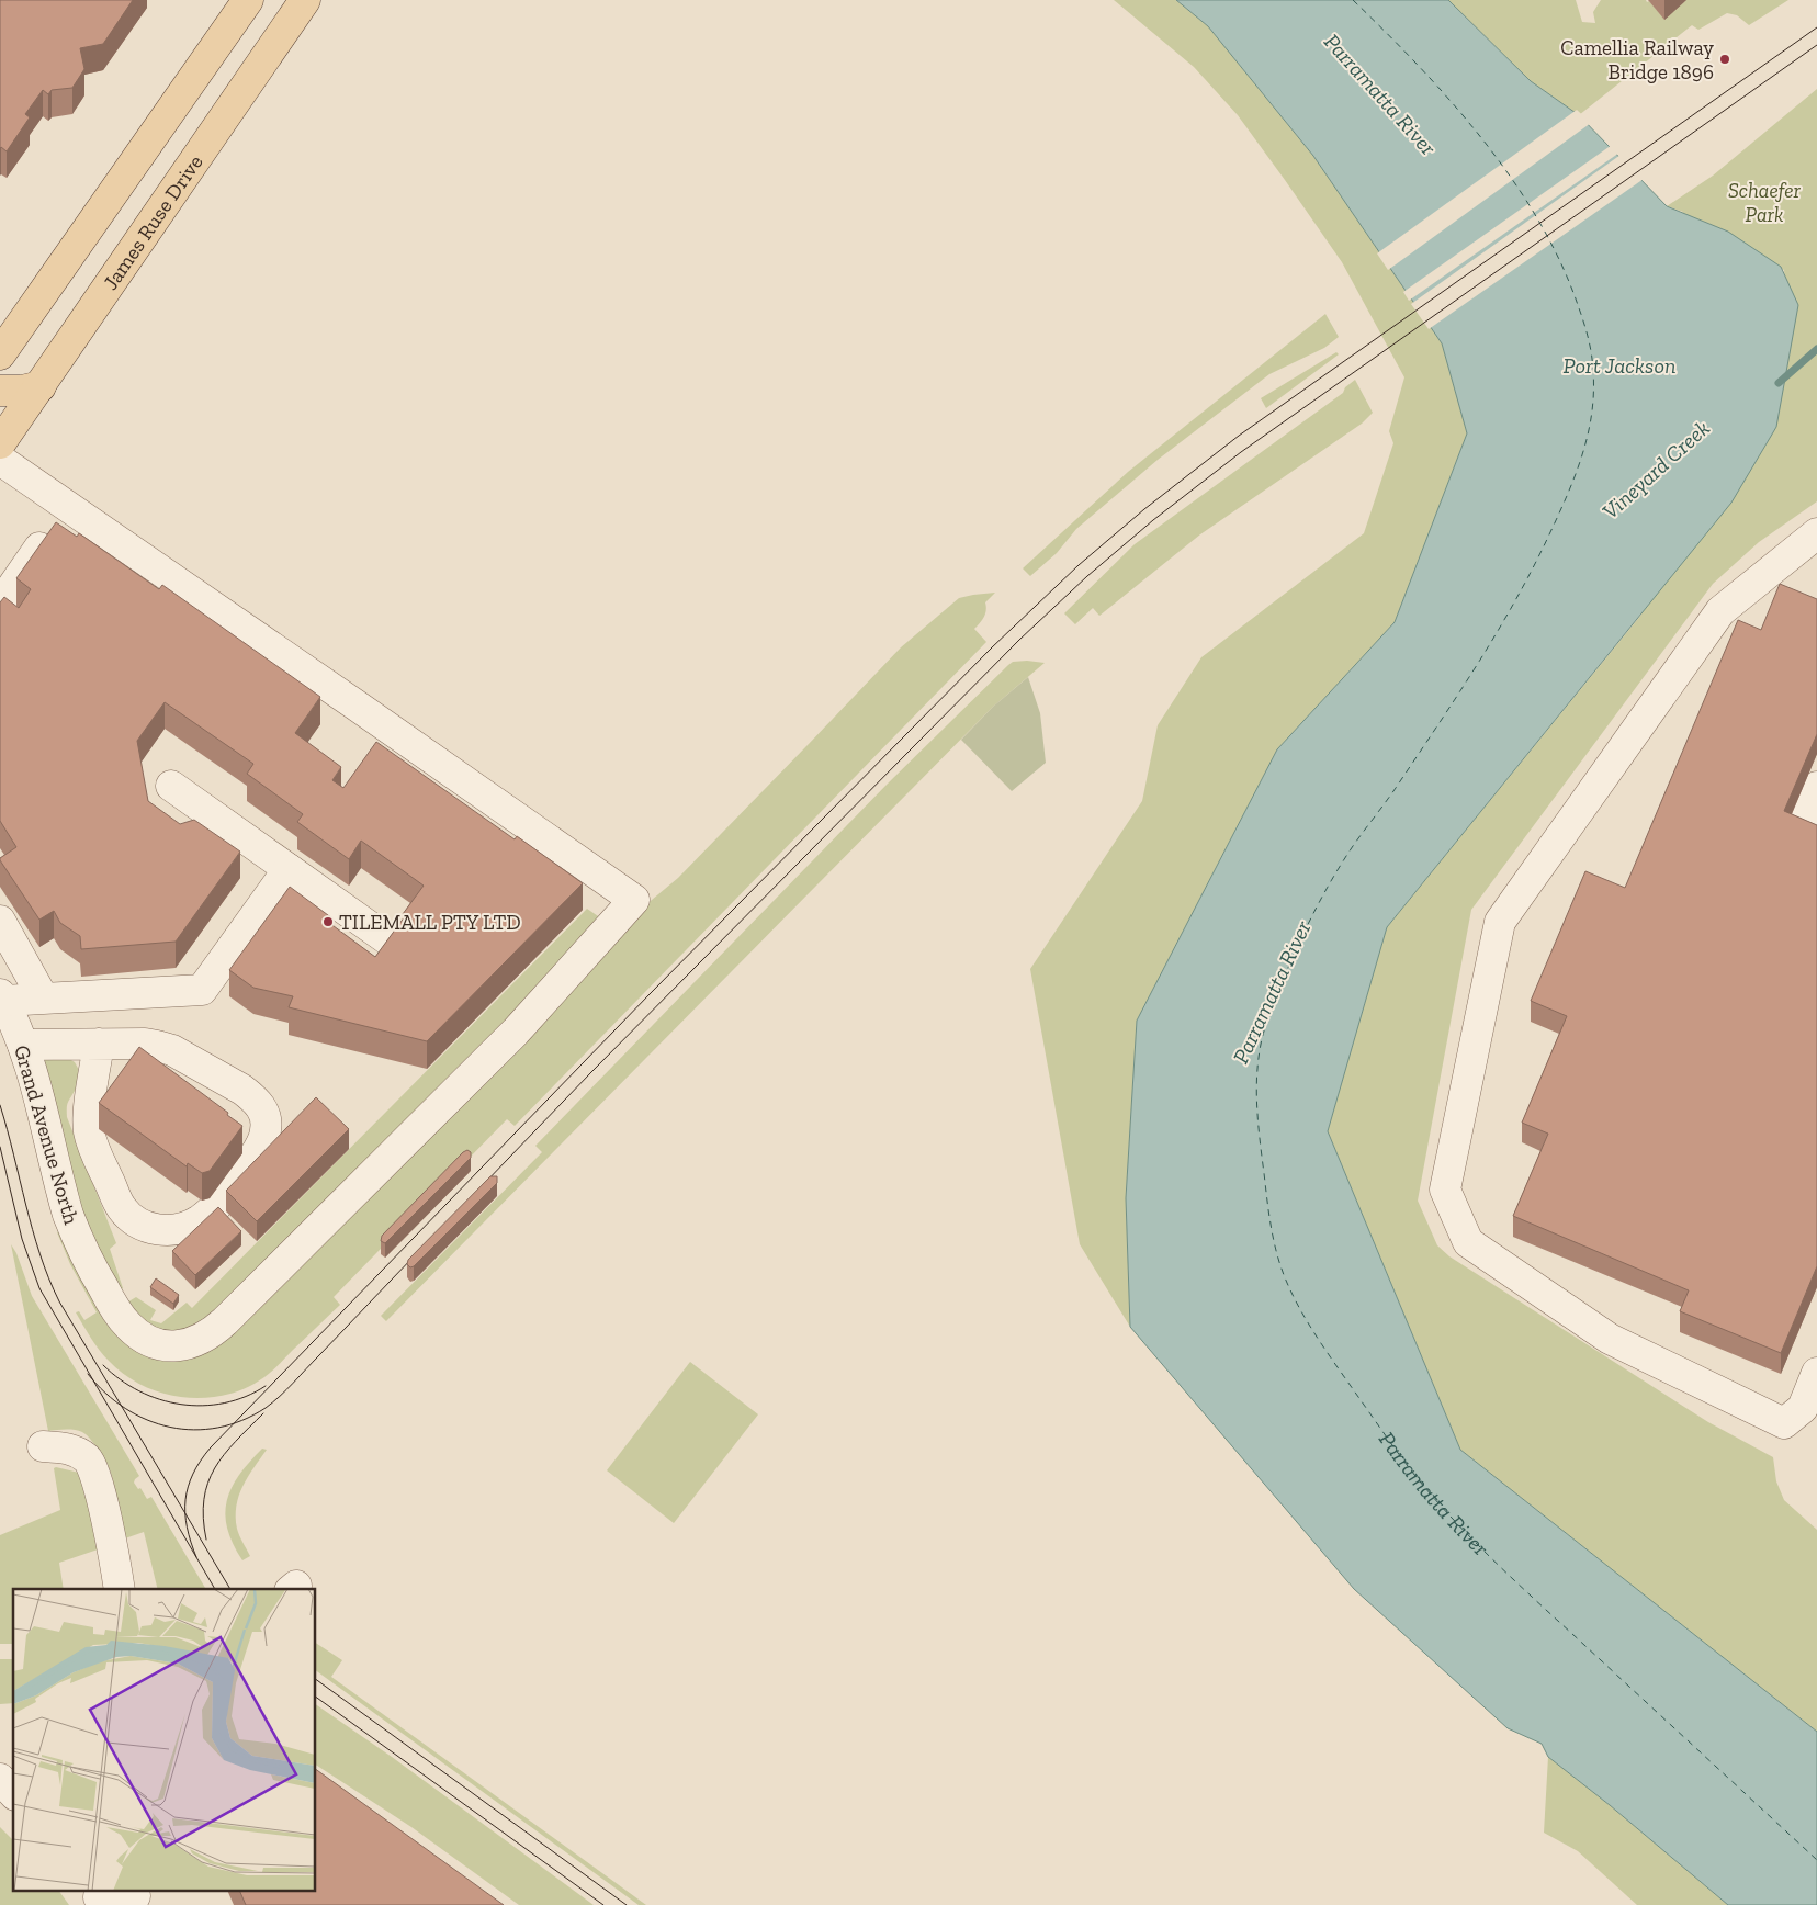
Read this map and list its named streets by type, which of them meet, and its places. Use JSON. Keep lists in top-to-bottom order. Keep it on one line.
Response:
{"streets":{"main road":["James Ruse Drive"],"street":["Grand Avenue North"]},"water":["Parramatta River","Port Jackson","Vineyard Creek"],"parks":["Schaefer Park"],"places":["Camellia Railway Bridge 1896","TILEMALL PTY LTD"]}
